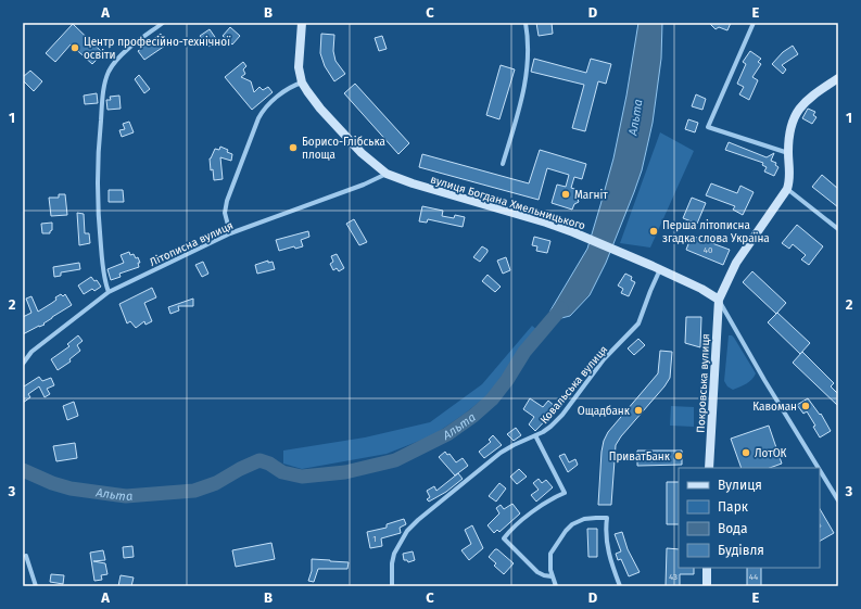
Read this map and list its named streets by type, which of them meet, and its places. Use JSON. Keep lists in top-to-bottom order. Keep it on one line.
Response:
{"streets":{"main road":["вулиця Богдана Хмельницького","Покровська вулиця"],"street":["Літописна вулиця","Ковальська вулиця"]},"crossings":[["вулиця Богдана Хмельницького","Літописна вулиця"],["вулиця Богдана Хмельницького","Покровська вулиця"],["вулиця Богдана Хмельницького","Ковальська вулиця"]],"water":["Альта"],"places":["Центр професійно-технічної освіти","Борисо-Глібська площа","Магніт","Перша літописна згадка слова Україна","Кавоман","Ощадбанк","ЛотОК","ПриватБанк"],"house_numbers":["40","1","43","44"],"legend":["Вулиця","Парк","Вода","Будівля"],"grid":{"columns":["A","B","C","D","E"],"rows":["1","2","3"]}}
